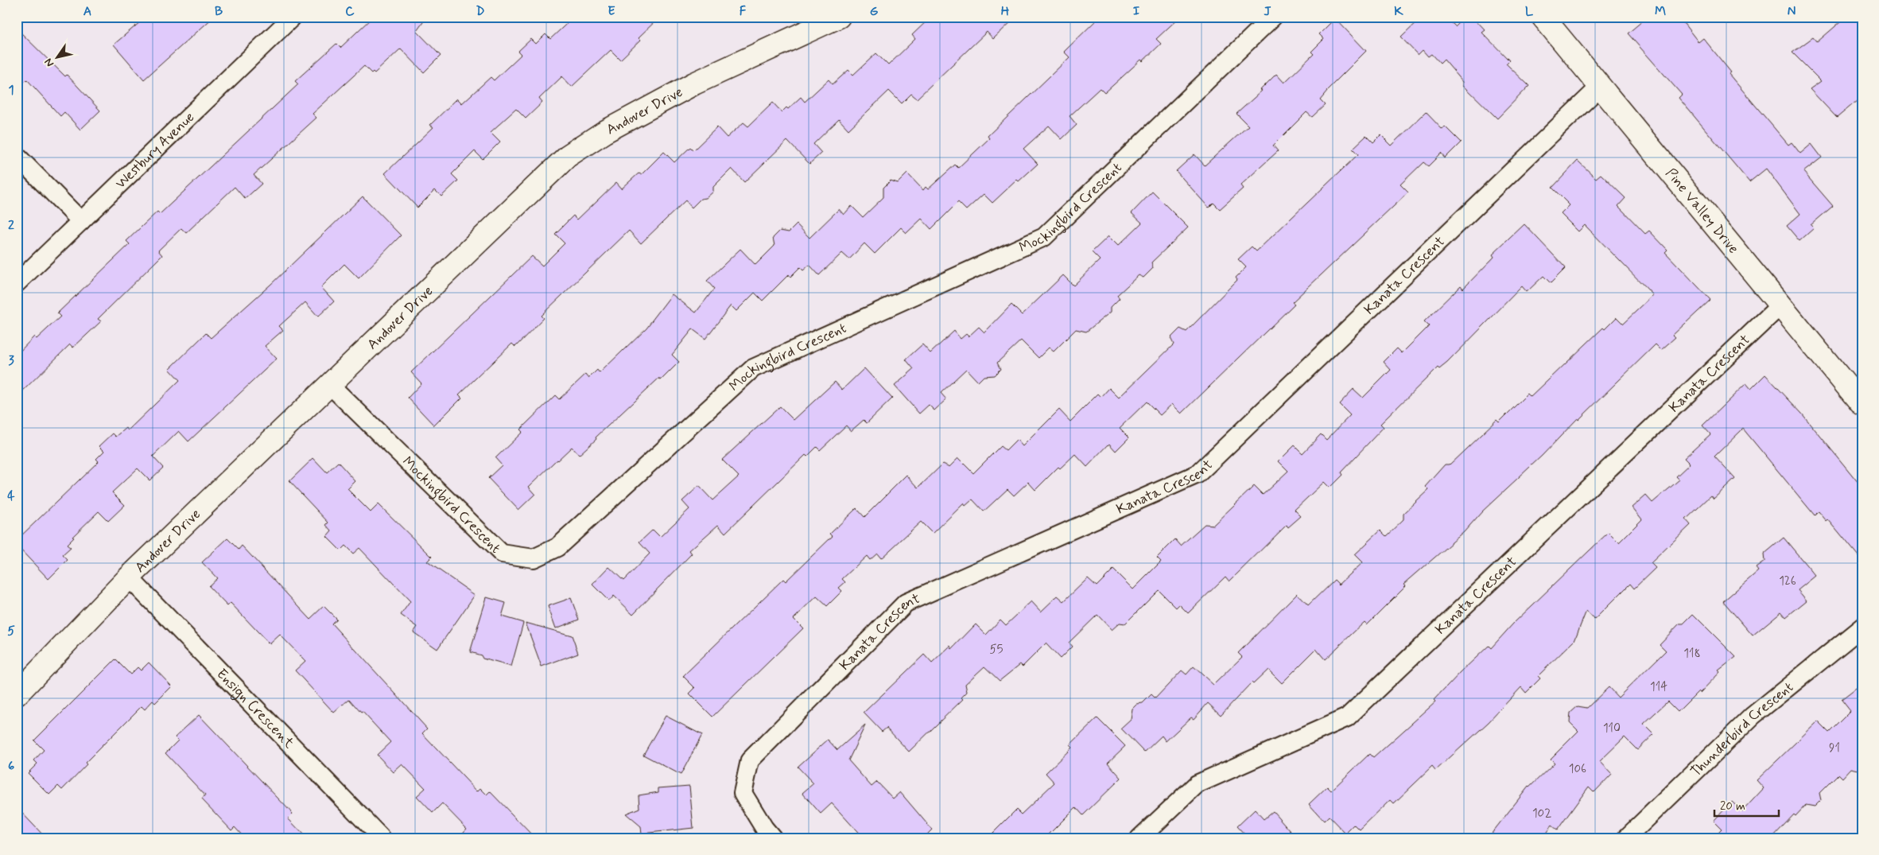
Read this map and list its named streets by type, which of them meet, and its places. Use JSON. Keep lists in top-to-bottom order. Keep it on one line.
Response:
{"streets":{"street":["Andover Drive","Westbury Avenue","Mockingbird Crescent","Pine Valley Drive","Kanata Crescent","Ensign Crescent","Thunderbird Crescent"]},"crossings":[["Andover Drive","Mockingbird Crescent"],["Andover Drive","Ensign Crescent"],["Pine Valley Drive","Kanata Crescent"]],"house_numbers":["126","55","118","114","110","91","106","102"],"scale_bar":"20 m","north":"bottom left","grid":{"columns":["A","B","C","D","E","F","G","H","I","J","K","L","M","N"],"rows":["1","2","3","4","5","6"]}}
